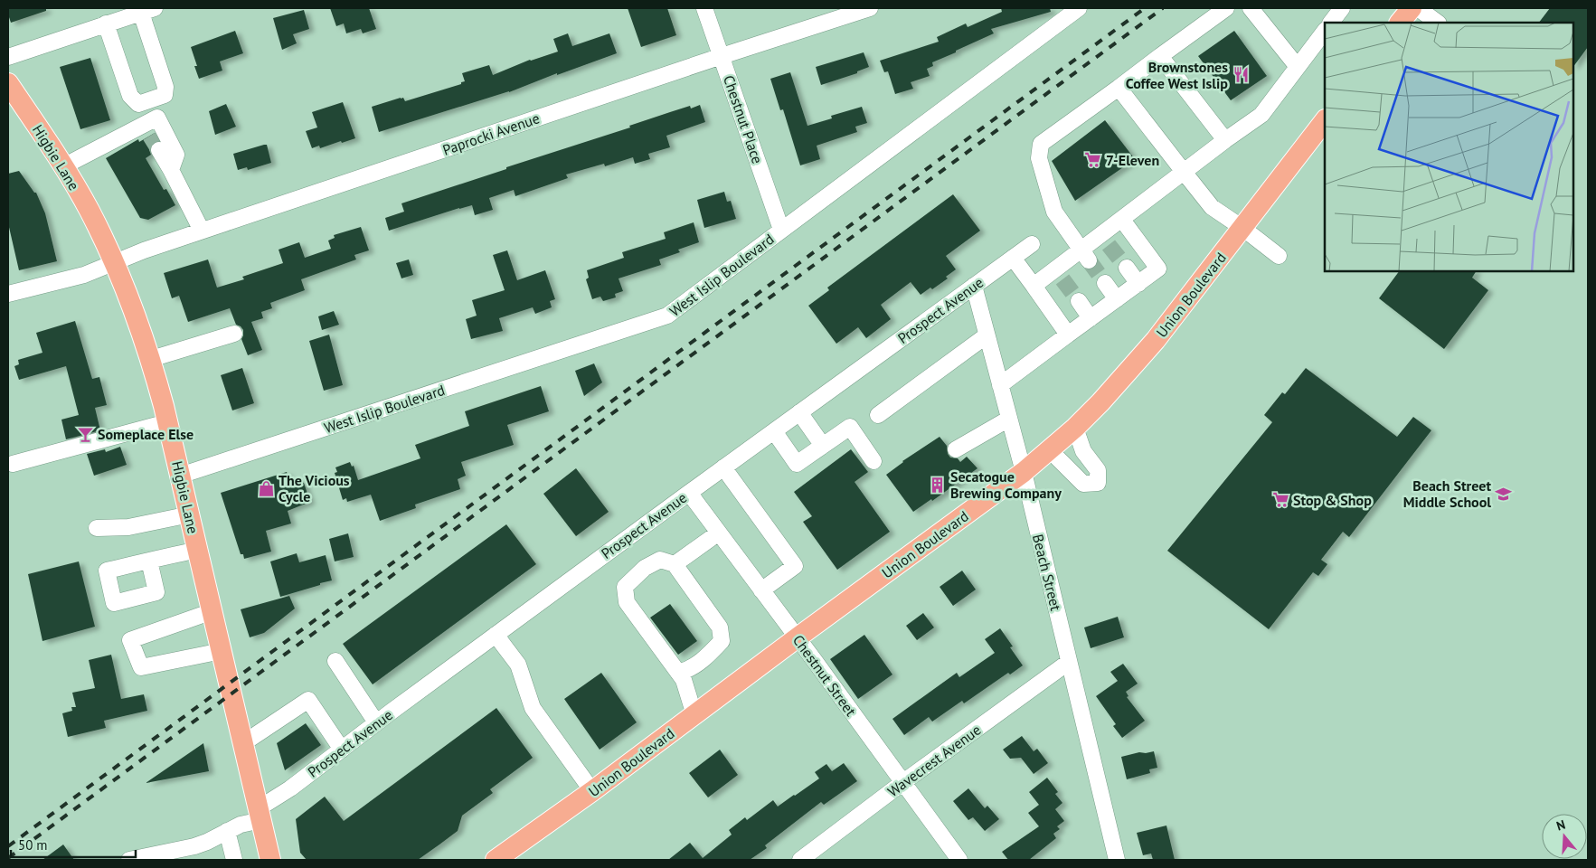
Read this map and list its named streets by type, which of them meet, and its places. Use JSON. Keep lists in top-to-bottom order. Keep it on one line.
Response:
{"streets":{"main road":["Higbie Lane","Union Boulevard"],"street":["Chestnut Place","Paprocki Avenue","West Islip Boulevard","Prospect Avenue","Beach Street","Chestnut Street","Wavecrest Avenue"]},"crossings":[["Chestnut Place","Paprocki Avenue"],["Chestnut Place","West Islip Boulevard"],["Paprocki Avenue","Higbie Lane"],["Higbie Lane","West Islip Boulevard"],["Higbie Lane","Prospect Avenue"],["Union Boulevard","Beach Street"],["Union Boulevard","Chestnut Street"],["Prospect Avenue","Beach Street"],["Prospect Avenue","Chestnut Street"],["Beach Street","Wavecrest Avenue"],["Chestnut Street","Wavecrest Avenue"]],"places":{"restaurant":["Brownstones Coffee West Islip"],"supermarket":["7-Eleven","Stop & Shop"],"bar":["Someplace Else"],"building":["Secatogue Brewing Company"],"shop":["The Vicious Cycle"],"school or university":["Beach Street Middle School"]},"scale_bar":"50 m","north":"top"}
